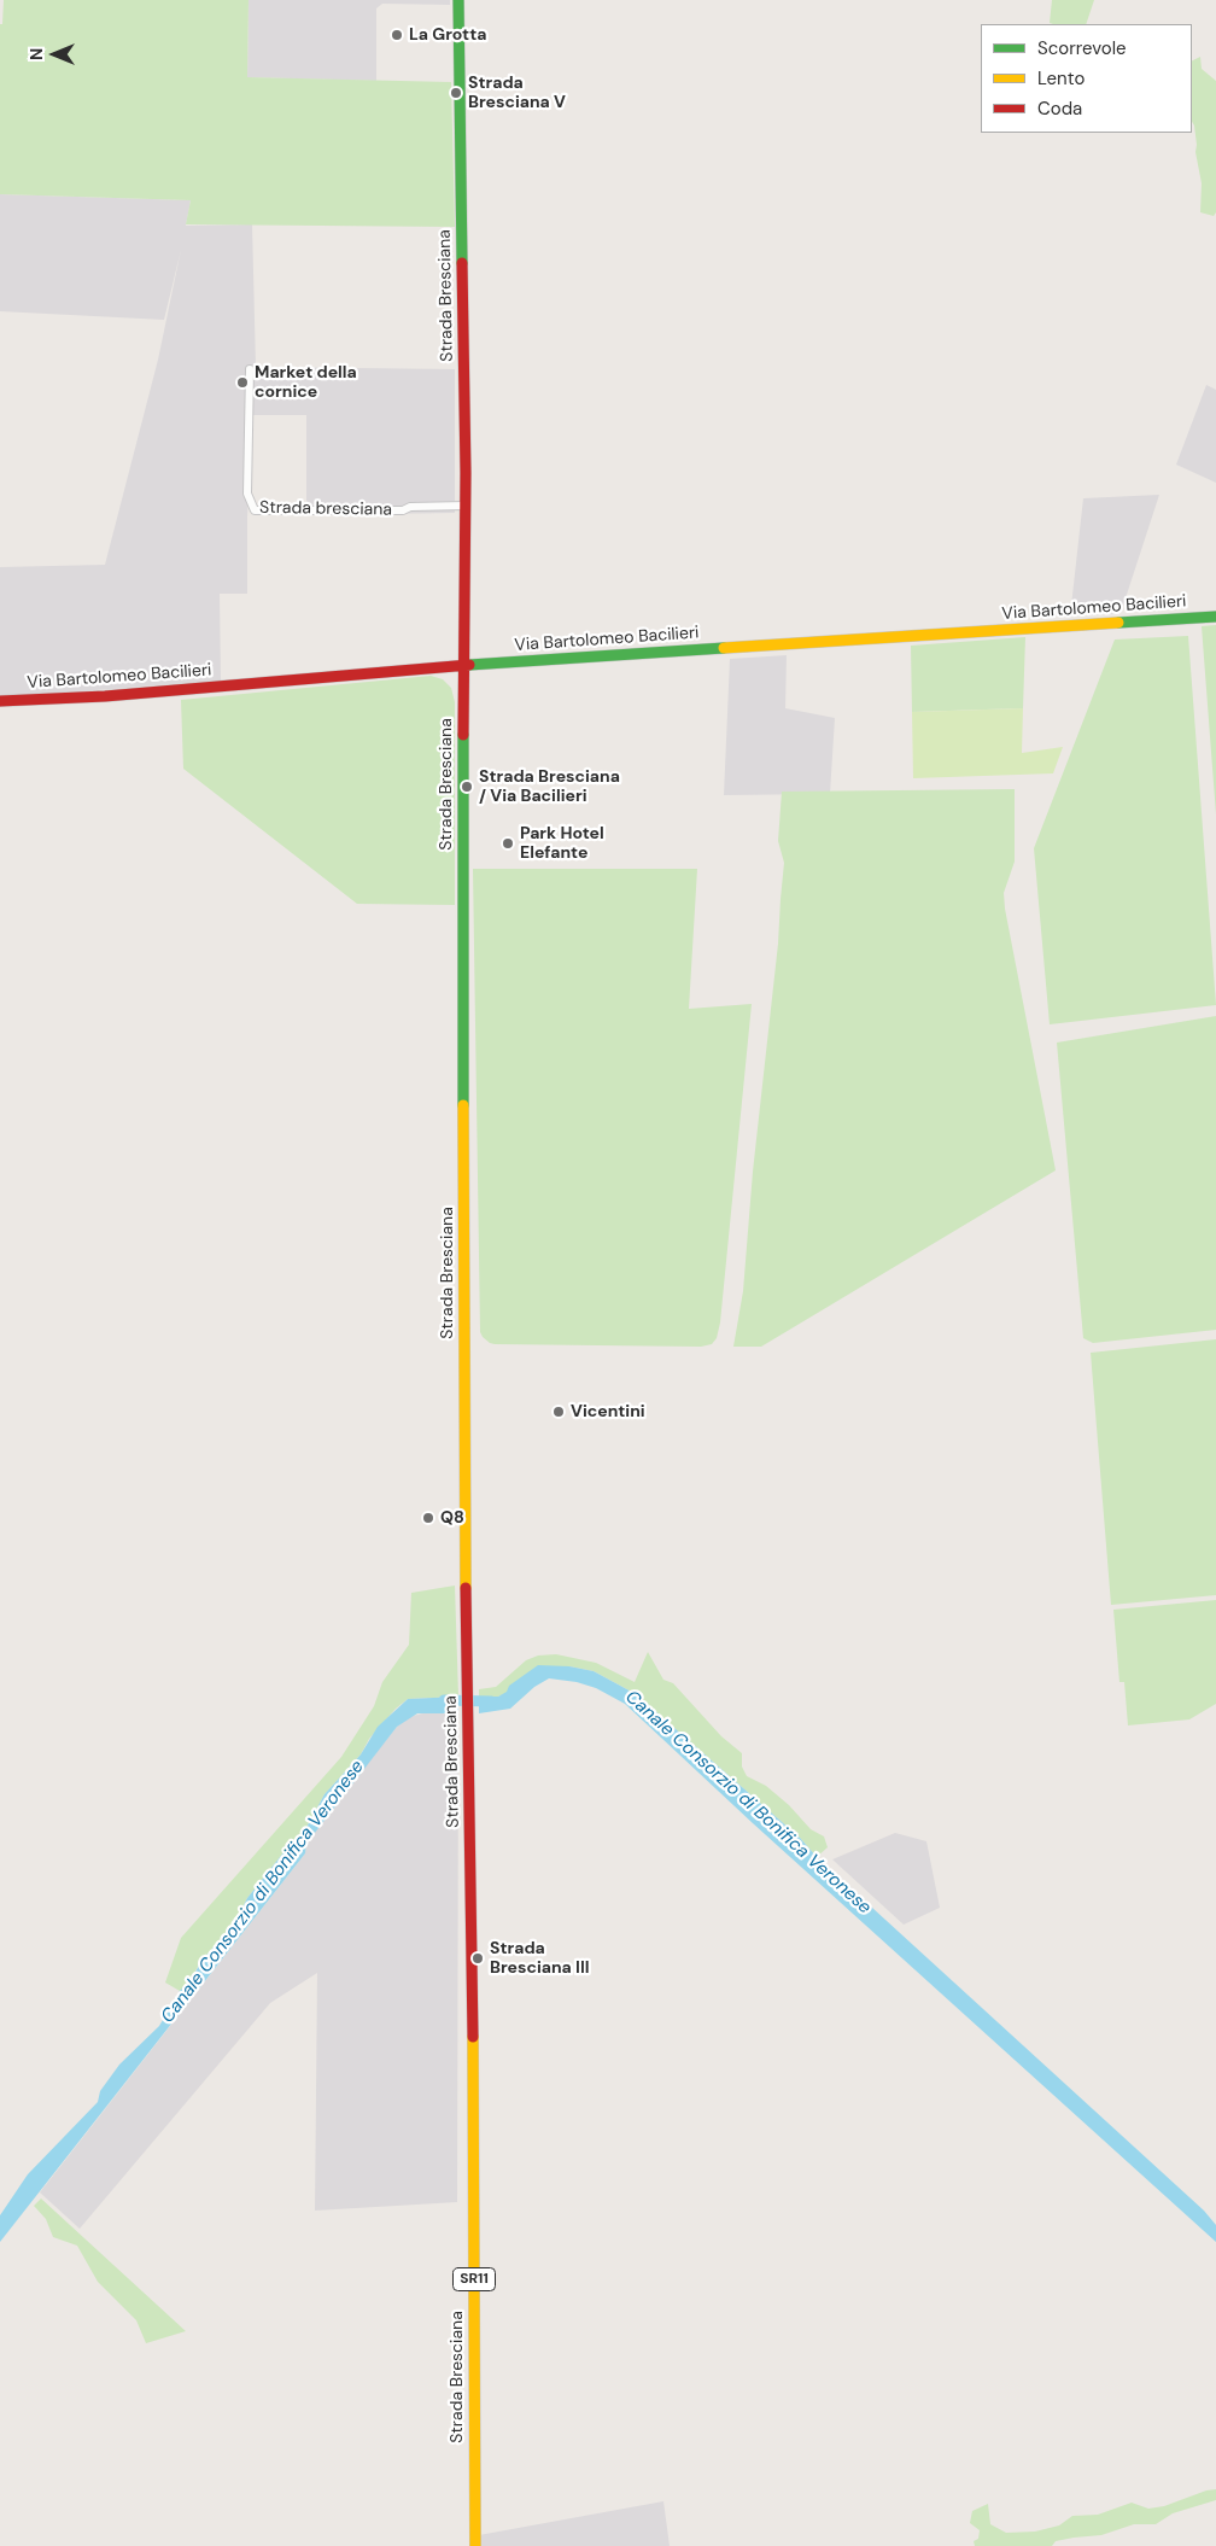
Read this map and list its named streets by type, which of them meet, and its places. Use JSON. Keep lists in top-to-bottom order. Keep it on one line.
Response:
{"streets":{"main road":["Strada Bresciana","Via Bartolomeo Bacilieri","SR11"],"street":["Strada bresciana"]},"crossings":[["Strada Bresciana","Strada bresciana"],["Strada Bresciana","Via Bartolomeo Bacilieri"]],"water":["Canale Consorzio di Bonifica Veronese"],"places":["La Grotta","Strada Bresciana V","Market della cornice","Strada Bresciana / Via Bacilieri","Park Hotel Elefante","Vicentini","Q8","Strada Bresciana III"],"legend":["Scorrevole","Lento","Coda"],"north":"left"}
